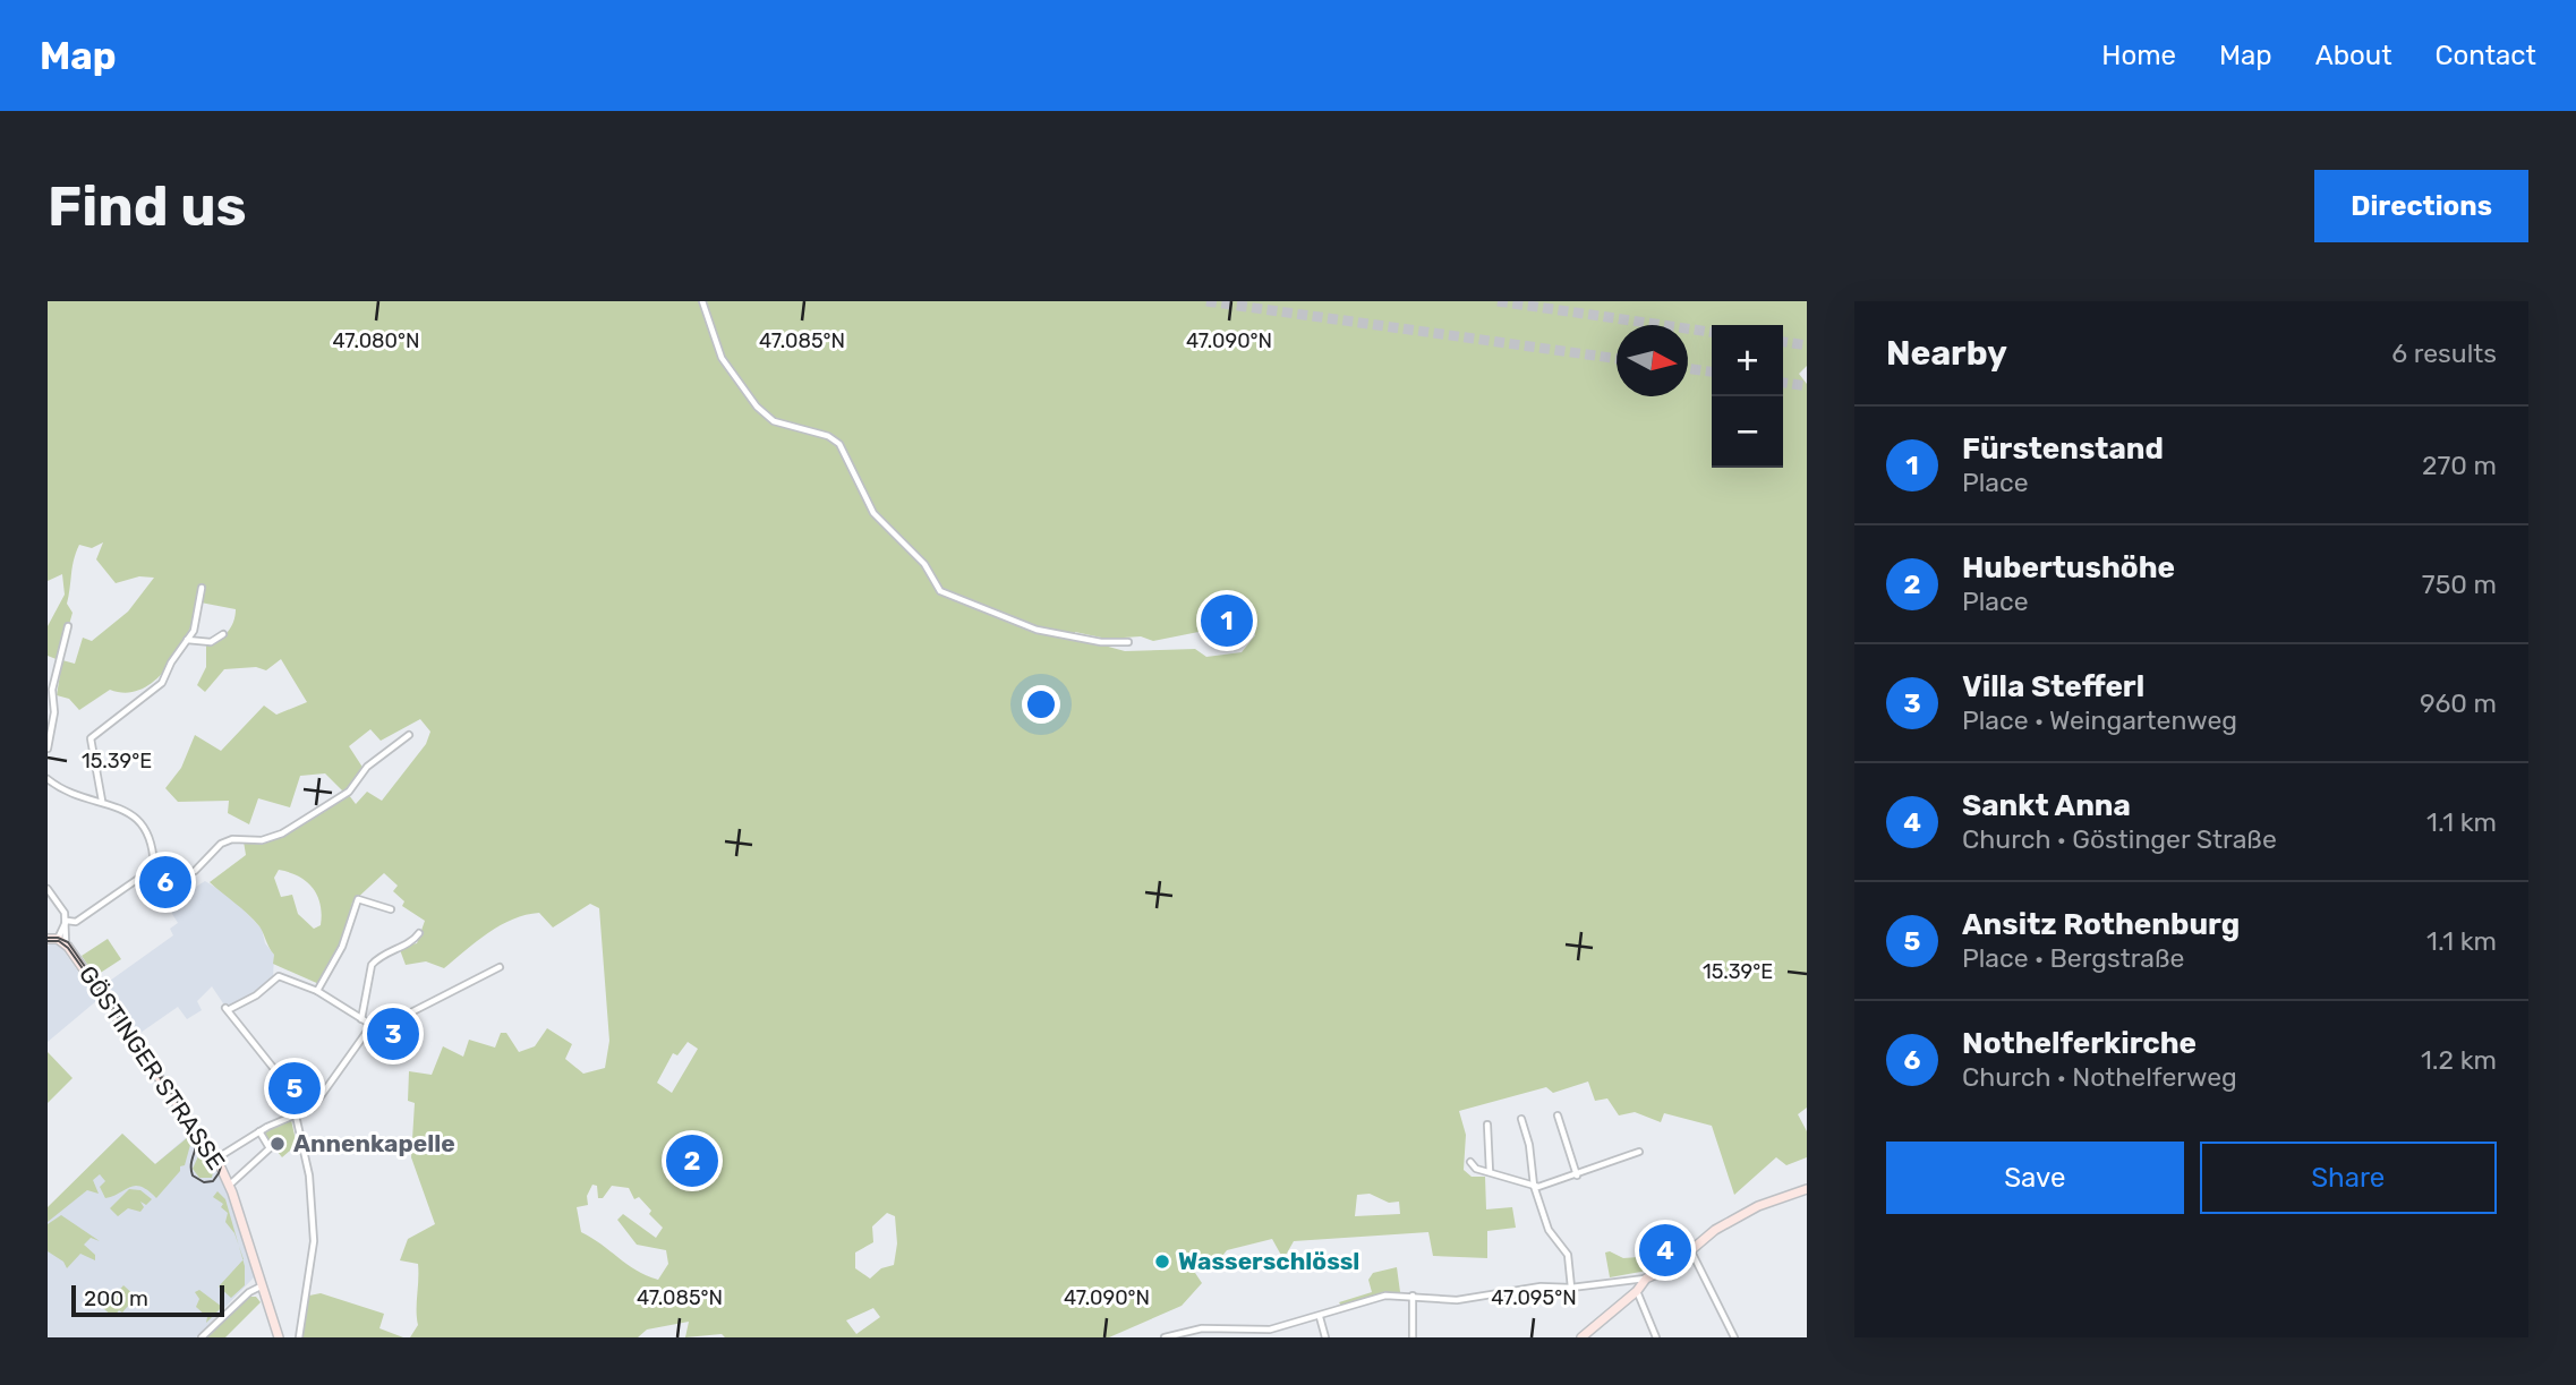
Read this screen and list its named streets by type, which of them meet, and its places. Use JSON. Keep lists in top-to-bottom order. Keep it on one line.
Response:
{"streets":{"main road":["GÖSTINGER STRASSE"]},"places":["Annenkapelle","Wasserschlössl"],"scale_bar":"200 m","north":"right","page":{"header":"Map","nav":["Home","Map","About","Contact"],"buttons":["Directions",["Save","Share"]],"title":"Find us","heading":["Nearby","6 results"],"map_buttons":["+","−"],"list":[{"mark":"1","name":"Fürstenstand","note":"Place","value":"270 m"},{"mark":"2","name":"Hubertushöhe","note":"Place","value":"750 m"},{"mark":"3","name":"Villa Stefferl","note":"Place · Weingartenweg","value":"960 m"},{"mark":"4","name":"Sankt Anna","note":"Church · Göstinger Straße","value":"1.1 km"},{"mark":"5","name":"Ansitz Rothenburg","note":"Place · Bergstraße","value":"1.1 km"},{"mark":"6","name":"Nothelferkirche","note":"Church · Nothelferweg","value":"1.2 km"}],"pins":["1","6","3","5","2","4"],"scale":"200 m"},"coordinates":["47.080°N","47.085°N","47.090°N","15.39°E","47.095°N"]}
